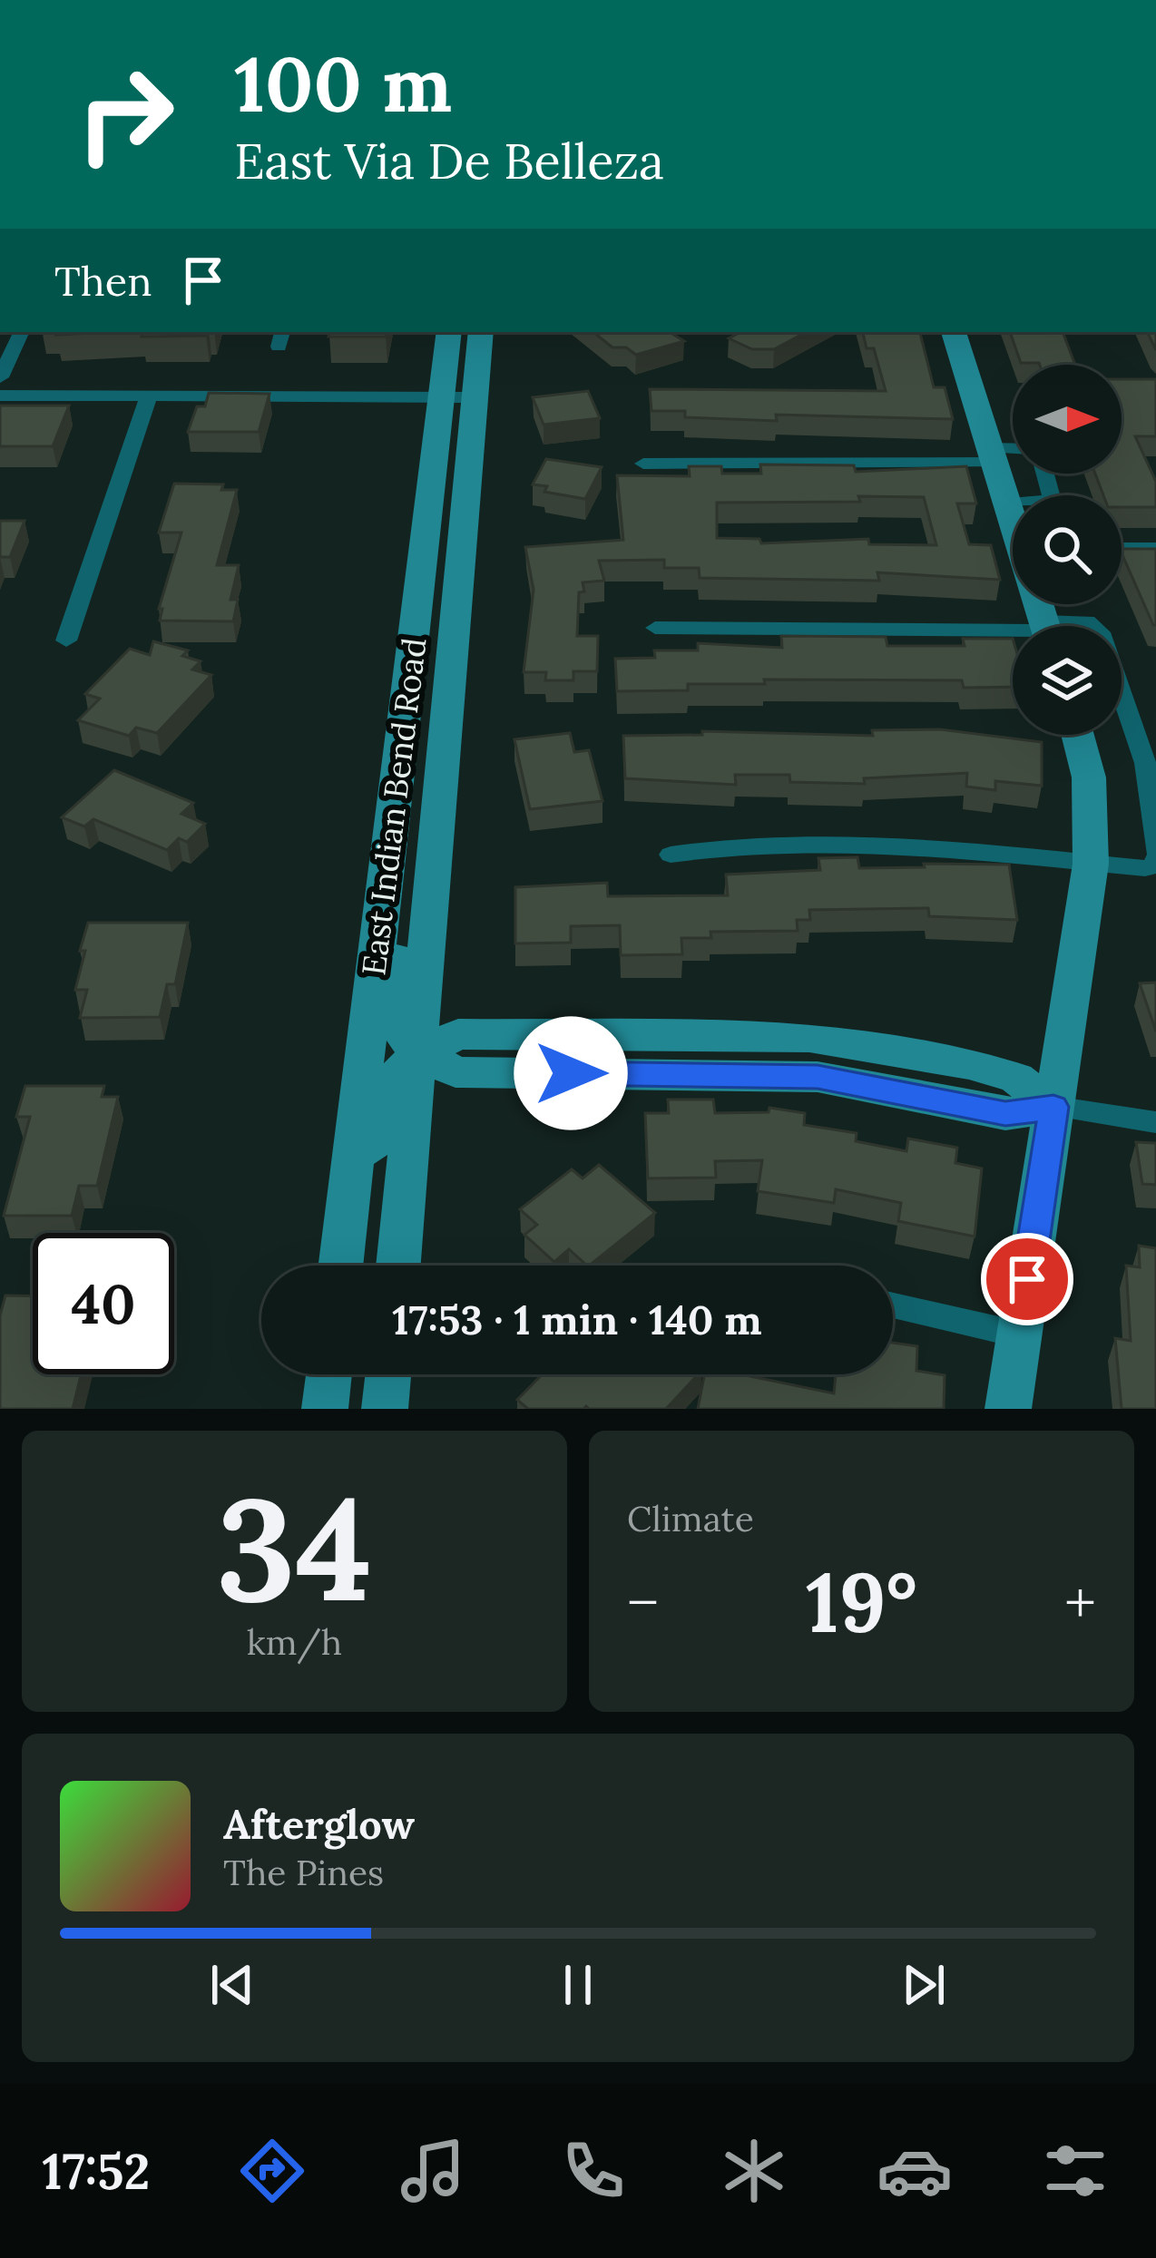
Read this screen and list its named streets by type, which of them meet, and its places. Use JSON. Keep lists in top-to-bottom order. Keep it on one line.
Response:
{"streets":{"main road":["East Indian Bend Road"]},"north":"right","page":{"turn":["100 m","East Via De Belleza"],"then":"Then","limit":"40","trip":"17:53 · 1 min · 140 m","tile":[["34","km/h"],"Climate"],"heat":["−","19°","+"],"song":["Afterglow","The Pines"],"tabs":"17:52"}}
